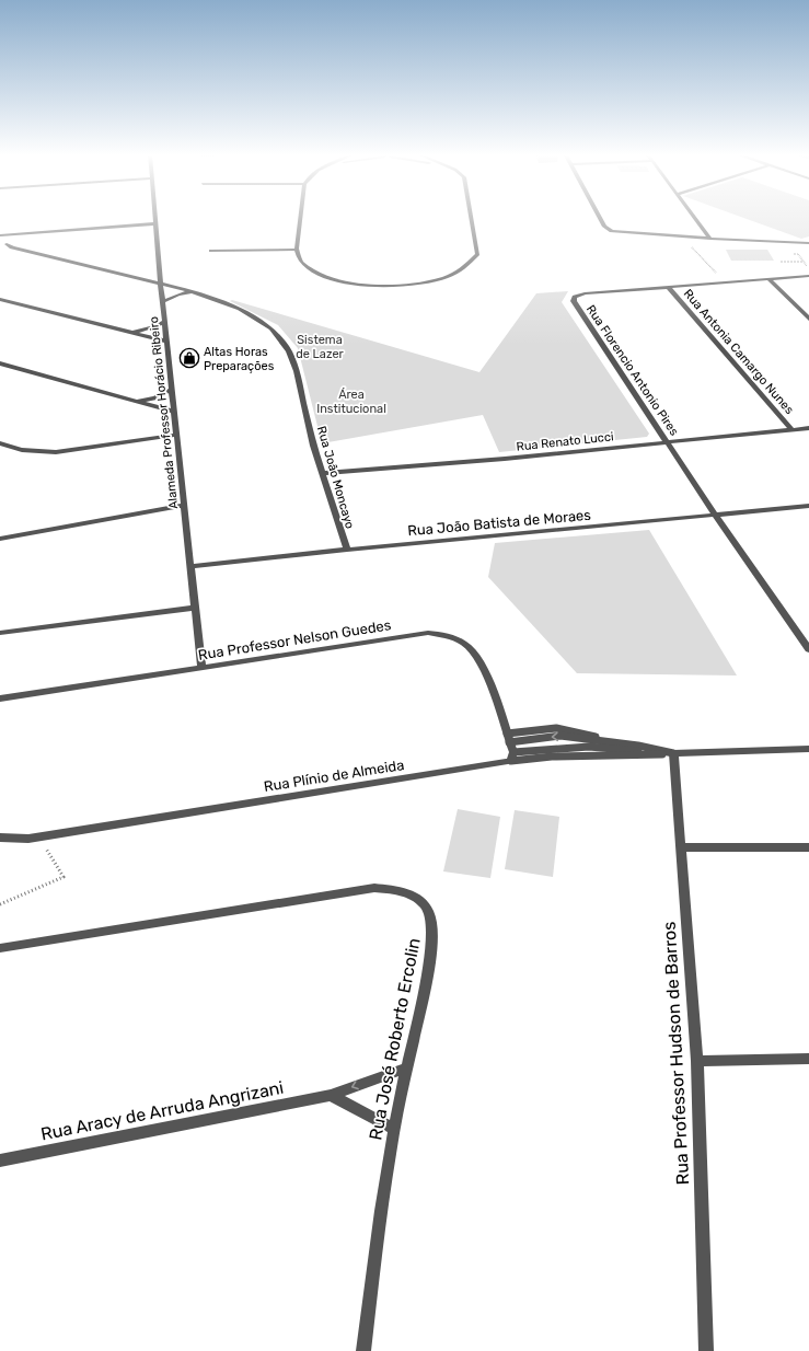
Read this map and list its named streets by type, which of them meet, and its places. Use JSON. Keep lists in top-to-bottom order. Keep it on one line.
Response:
{"streets":{"street":["Rua Antonia Camargo Nunes","Rua Florencio Antonio Pires","Alameda Professor Horácio Ribeiro","Rua Renato Lucci","Rua João Moncayo","Rua João Batista de Moraes","Rua Professor Nelson Guedes","Rua Plínio de Almeida","Rua José Roberto Ercolin","Rua Professor Hudson de Barros","Rua Aracy de Arruda Angrizani"]},"crossings":[["Rua Antonia Camargo Nunes","Rua Florencio Antonio Pires"],["Rua Antonia Camargo Nunes","Rua Renato Lucci"],["Rua Florencio Antonio Pires","Rua Renato Lucci"],["Rua Florencio Antonio Pires","Rua João Batista de Moraes"],["Alameda Professor Horácio Ribeiro","Rua João Moncayo"],["Alameda Professor Horácio Ribeiro","Rua João Batista de Moraes"],["Alameda Professor Horácio Ribeiro","Rua Professor Nelson Guedes"],["Rua Renato Lucci","Rua João Moncayo"],["Rua João Moncayo","Rua João Batista de Moraes"],["Rua Professor Nelson Guedes","Rua Plínio de Almeida"],["Rua Plínio de Almeida","Rua Professor Hudson de Barros"],["Rua José Roberto Ercolin","Rua Aracy de Arruda Angrizani"]],"parks":["Sistema de Lazer","Área Institucional"],"places":{"shop":["Altas Horas Preparações"]}}
